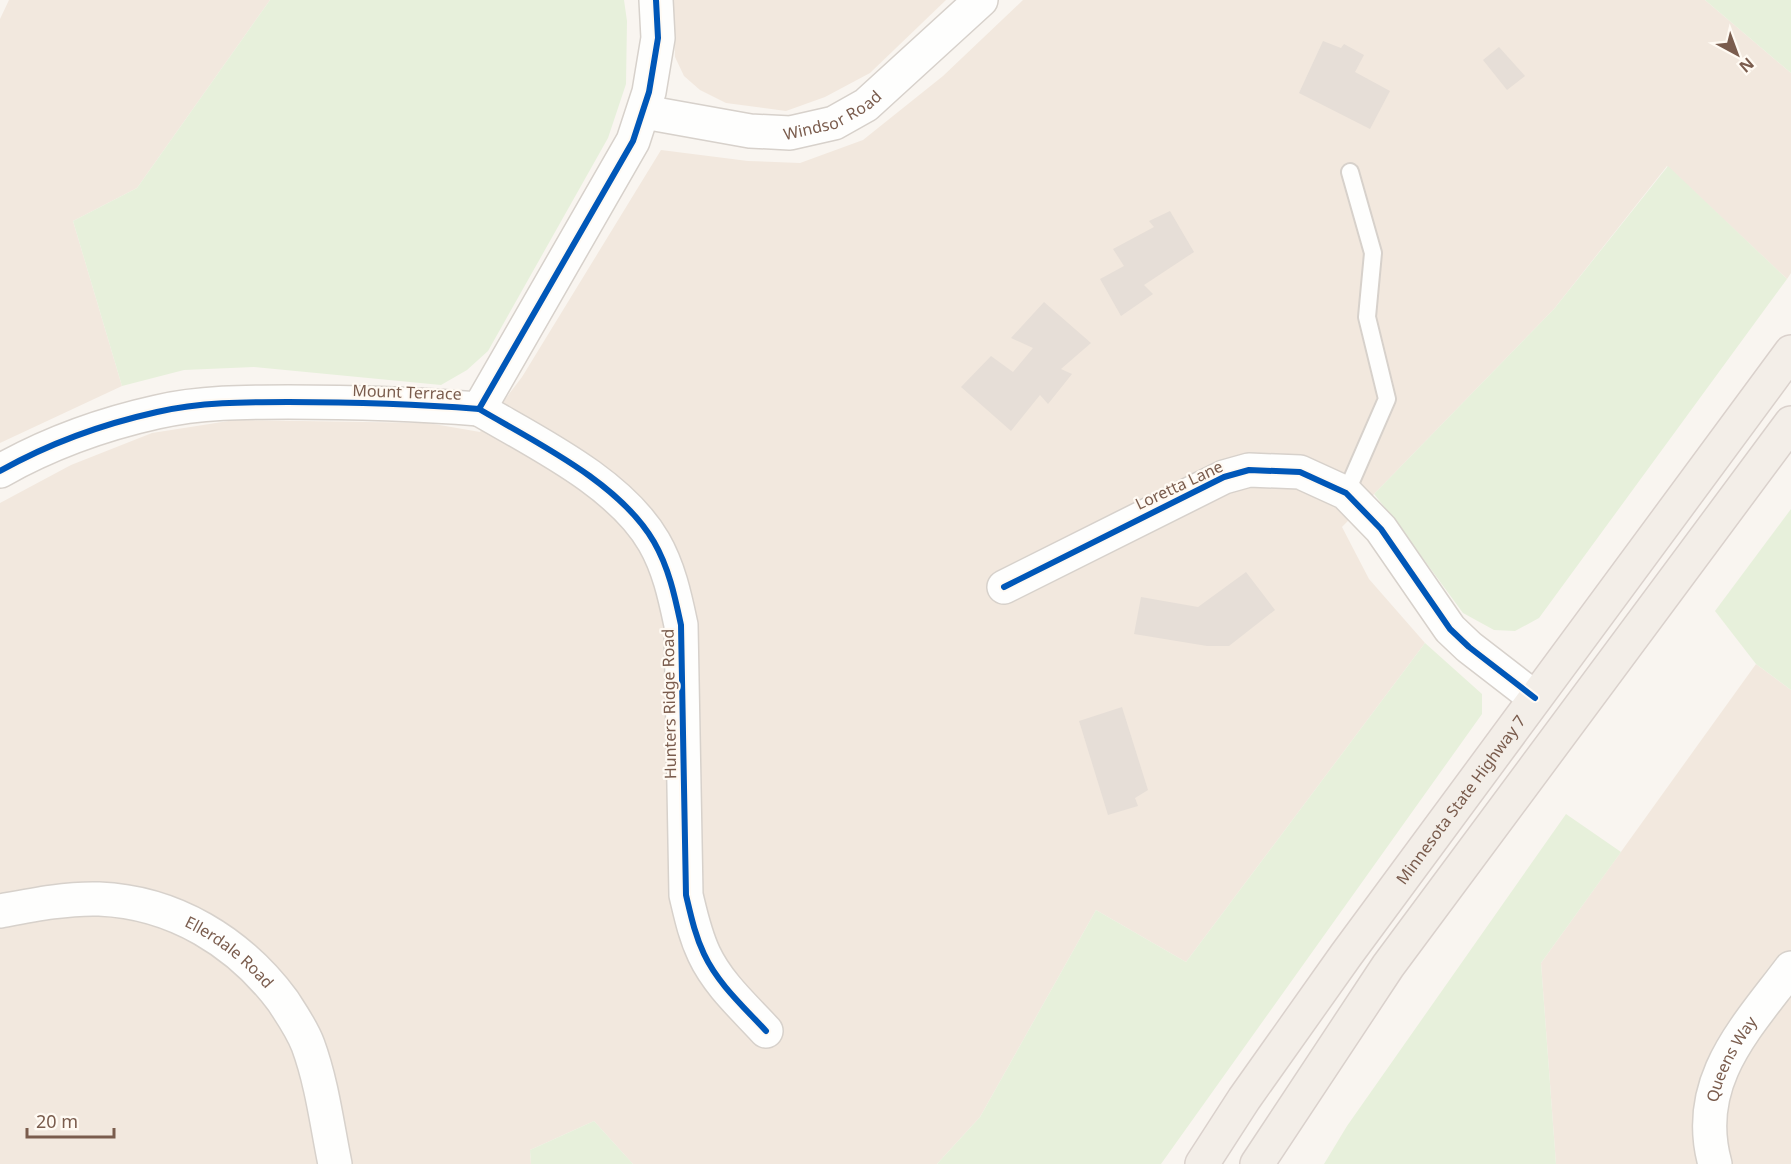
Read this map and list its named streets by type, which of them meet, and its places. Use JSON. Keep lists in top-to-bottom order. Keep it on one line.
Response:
{"streets":{"main road":["Minnesota State Highway 7"],"street":["Windsor Road","Mount Terrace","Loretta Lane","Hunters Ridge Road","Ellerdale Road","Queens Way"]},"crossings":[["Windsor Road","Mount Terrace"],["Mount Terrace","Hunters Ridge Road"],["Loretta Lane","Minnesota State Highway 7"]],"scale_bar":"20 m","north":"bottom right"}
